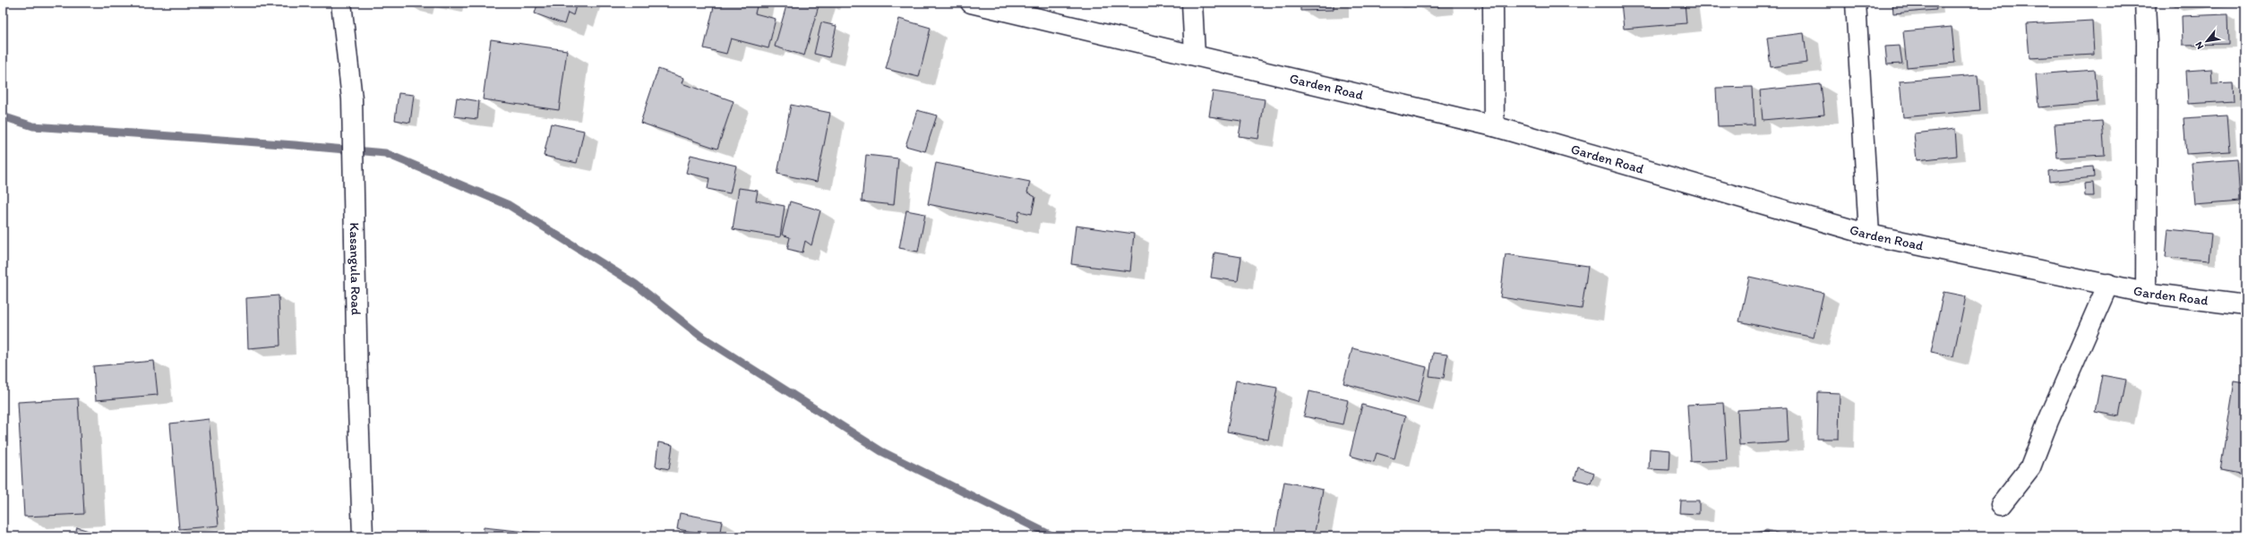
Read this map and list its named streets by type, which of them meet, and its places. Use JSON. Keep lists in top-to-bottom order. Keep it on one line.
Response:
{"streets":{"street":["Garden Road","Kasangula Road"]},"north":"bottom left"}
